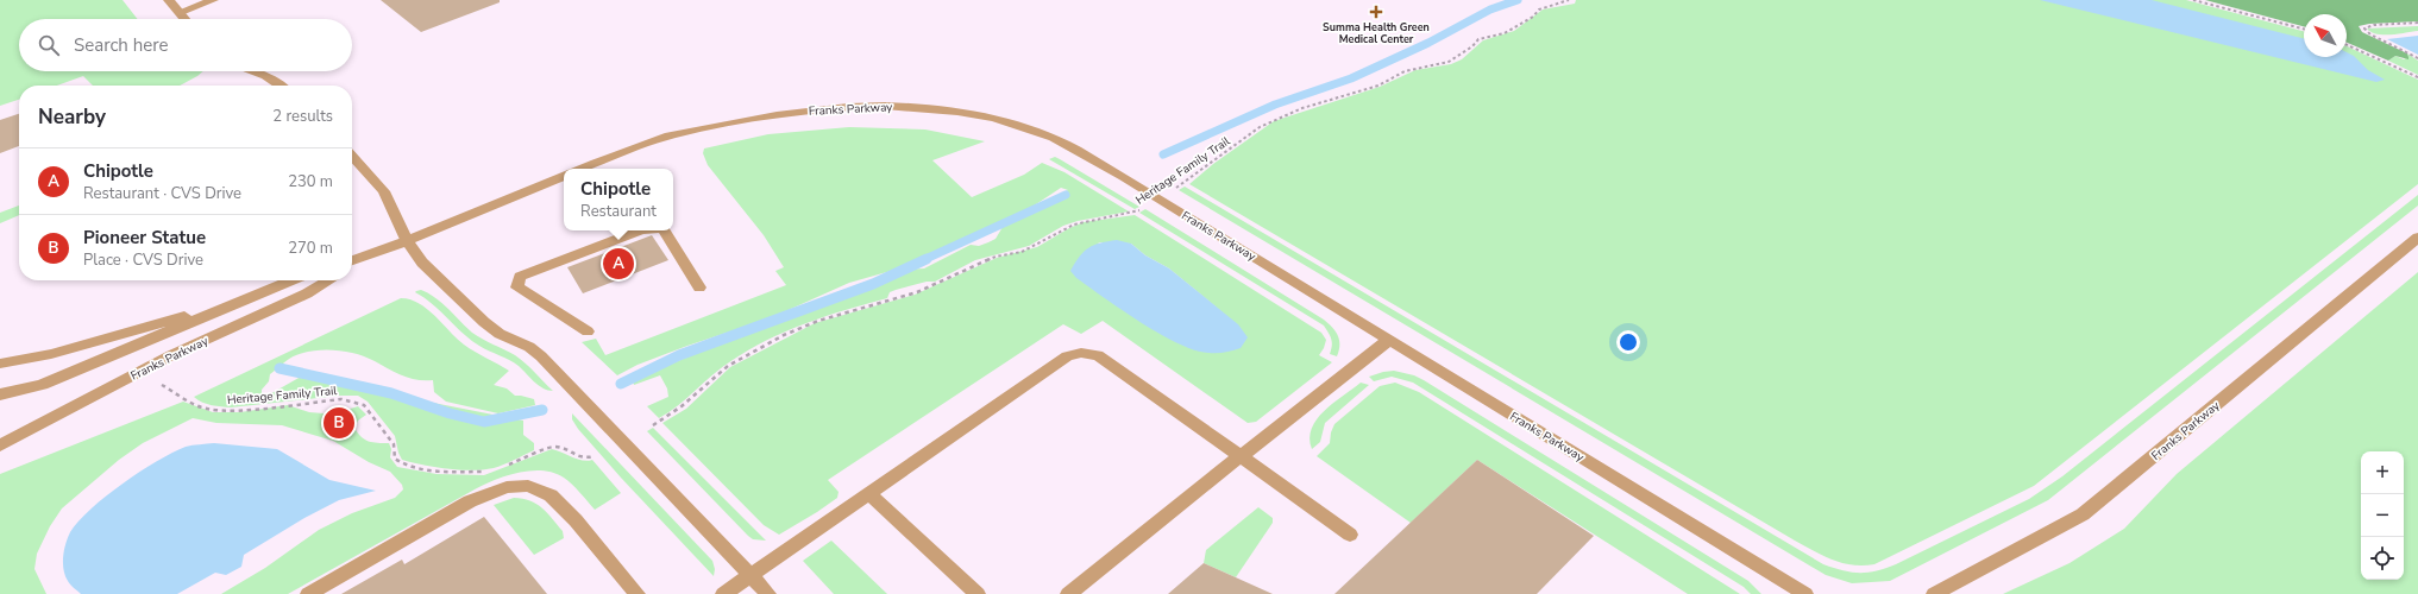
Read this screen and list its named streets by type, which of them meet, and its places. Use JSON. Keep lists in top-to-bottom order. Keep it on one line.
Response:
{"streets":{"street":["Franks Parkway"],"path":["Heritage Family Trail"]},"crossings":[["Franks Parkway","Heritage Family Trail"]],"places":{"health":["Summa Health Green Medical Center"]},"north":"top left","page":{"search":"Search here","heading":["Nearby","2 results"],"list":[{"mark":"A","name":"Chipotle","note":"Restaurant · CVS Drive","value":"230 m"},{"mark":"B","name":"Pioneer Statue","note":"Place · CVS Drive","value":"270 m"}],"popup":["Chipotle","Restaurant"],"pins":["A","B"],"map_buttons":["+","−"]}}
